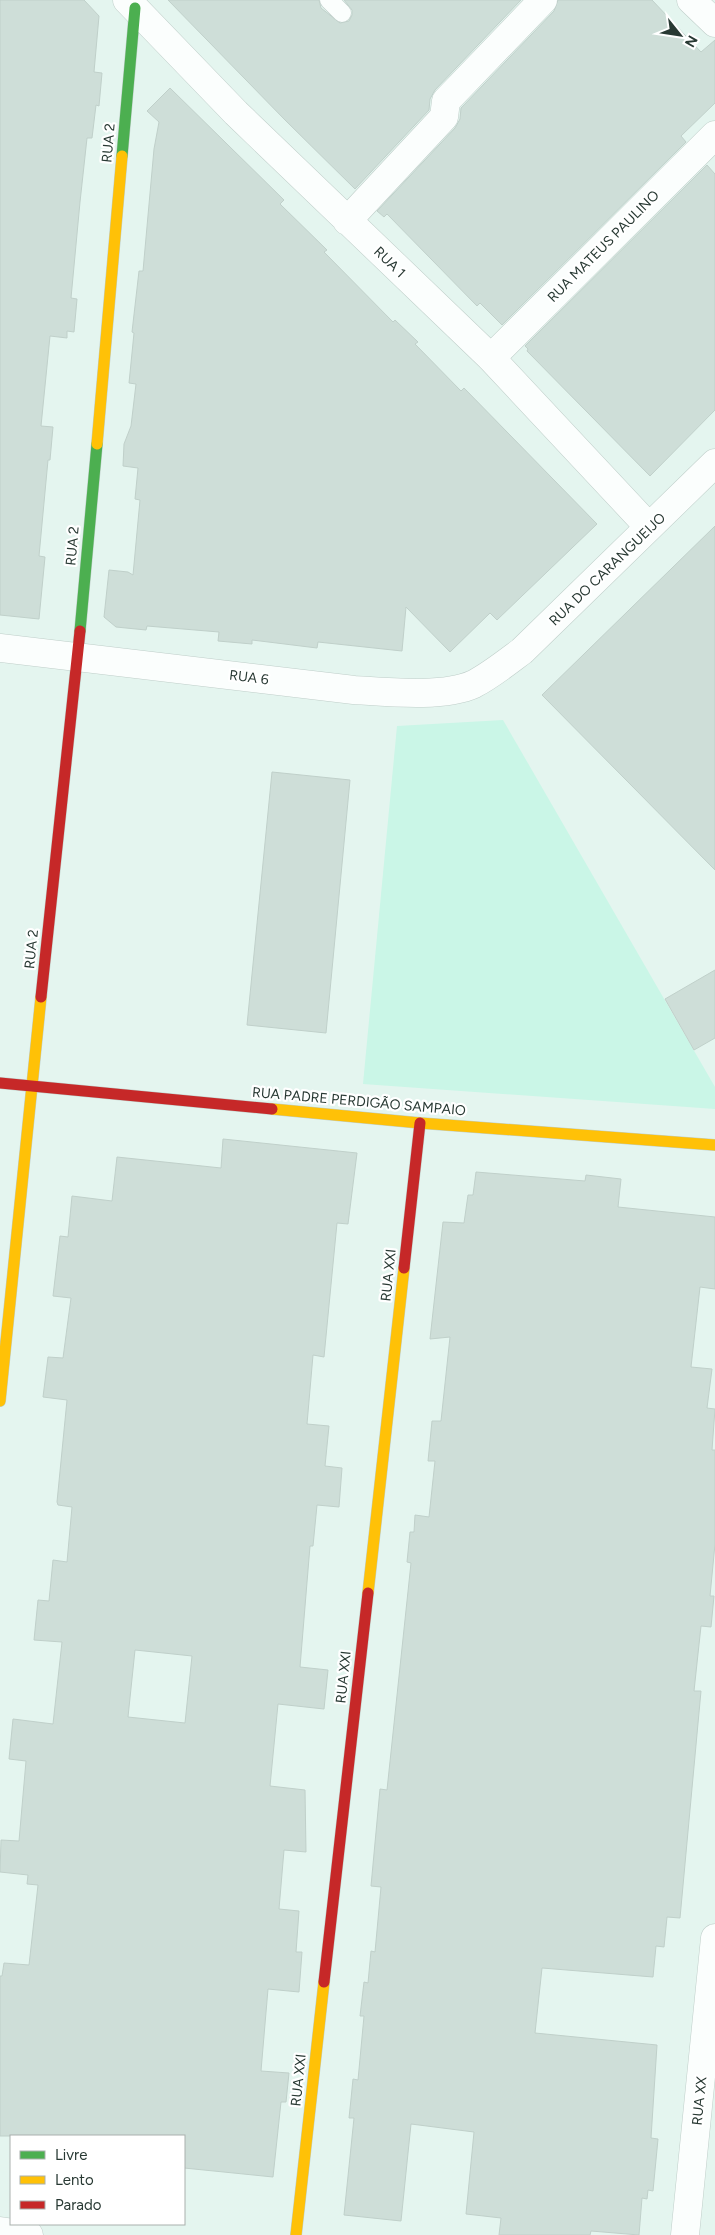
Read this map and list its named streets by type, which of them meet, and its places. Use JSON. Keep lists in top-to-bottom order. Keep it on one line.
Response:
{"streets":{"street":["RUA 2","RUA MATEUS PAULINO","RUA 1","RUA DO CARANGUEIJO","RUA 6","RUA PADRE PERDIGÃO SAMPAIO","RUA XXI","RUA XX"]},"crossings":[["RUA 2","RUA 1"],["RUA 2","RUA 6"],["RUA 2","RUA PADRE PERDIGÃO SAMPAIO"],["RUA MATEUS PAULINO","RUA 1"],["RUA 1","RUA DO CARANGUEIJO"],["RUA DO CARANGUEIJO","RUA 6"],["RUA PADRE PERDIGÃO SAMPAIO","RUA XXI"]],"legend":["Livre","Lento","Parado"],"north":"bottom right"}
